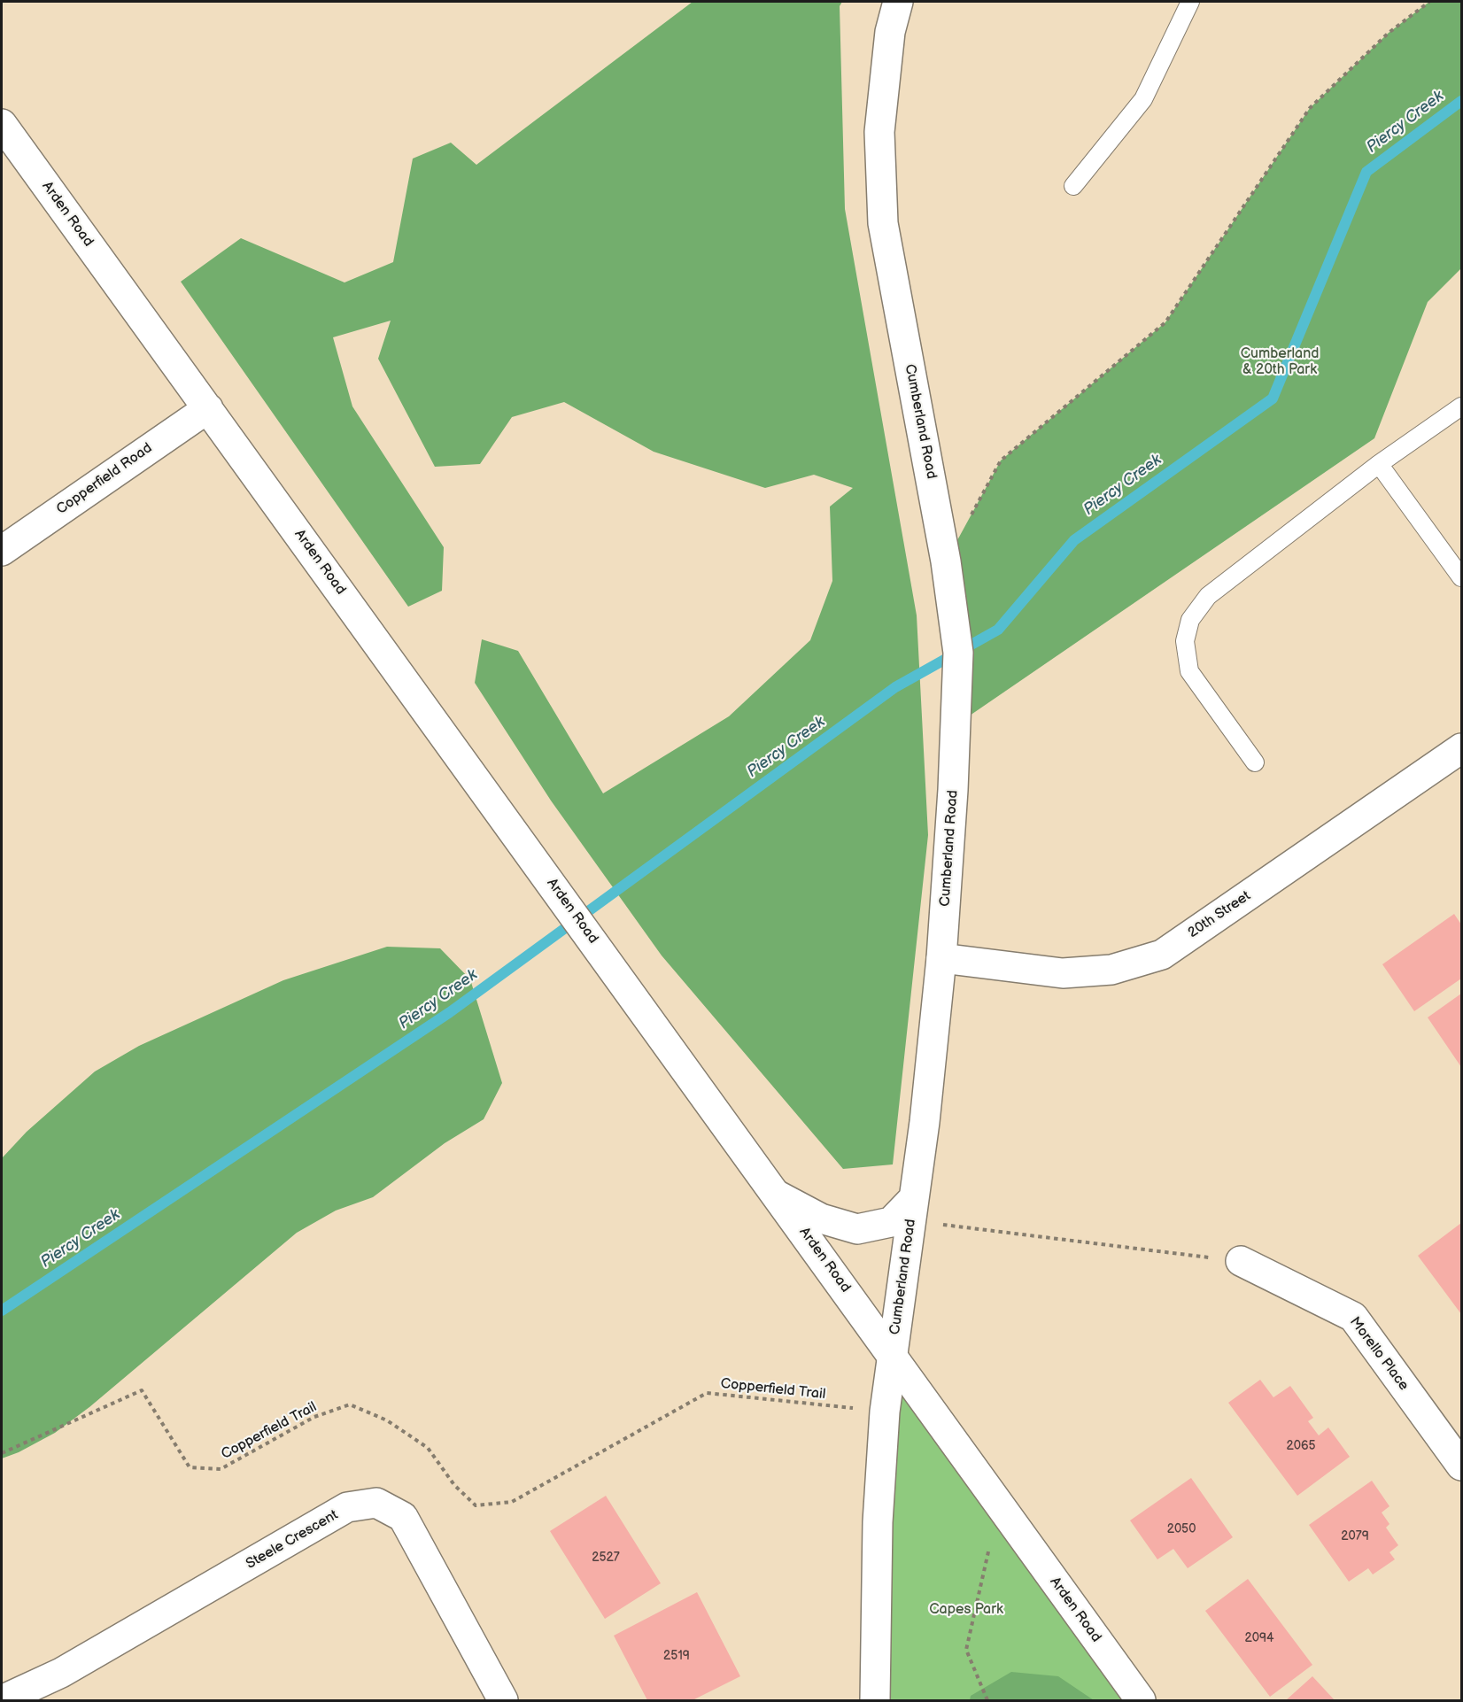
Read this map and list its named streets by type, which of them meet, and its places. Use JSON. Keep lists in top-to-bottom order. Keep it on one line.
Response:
{"streets":{"street":["Arden Road","Cumberland Road","Copperfield Road","20th Street","Morello Place","Steele Crescent"],"path":["Copperfield Trail"]},"crossings":[["Arden Road","Cumberland Road"],["Arden Road","Copperfield Road"],["Cumberland Road","20th Street"],["Cumberland Road","Copperfield Trail"]],"water":["Piercy Creek"],"parks":["Cumberland & 20th Park","Capes Park"],"house_numbers":["2065","2050","2079","2527","2094","2519"]}
